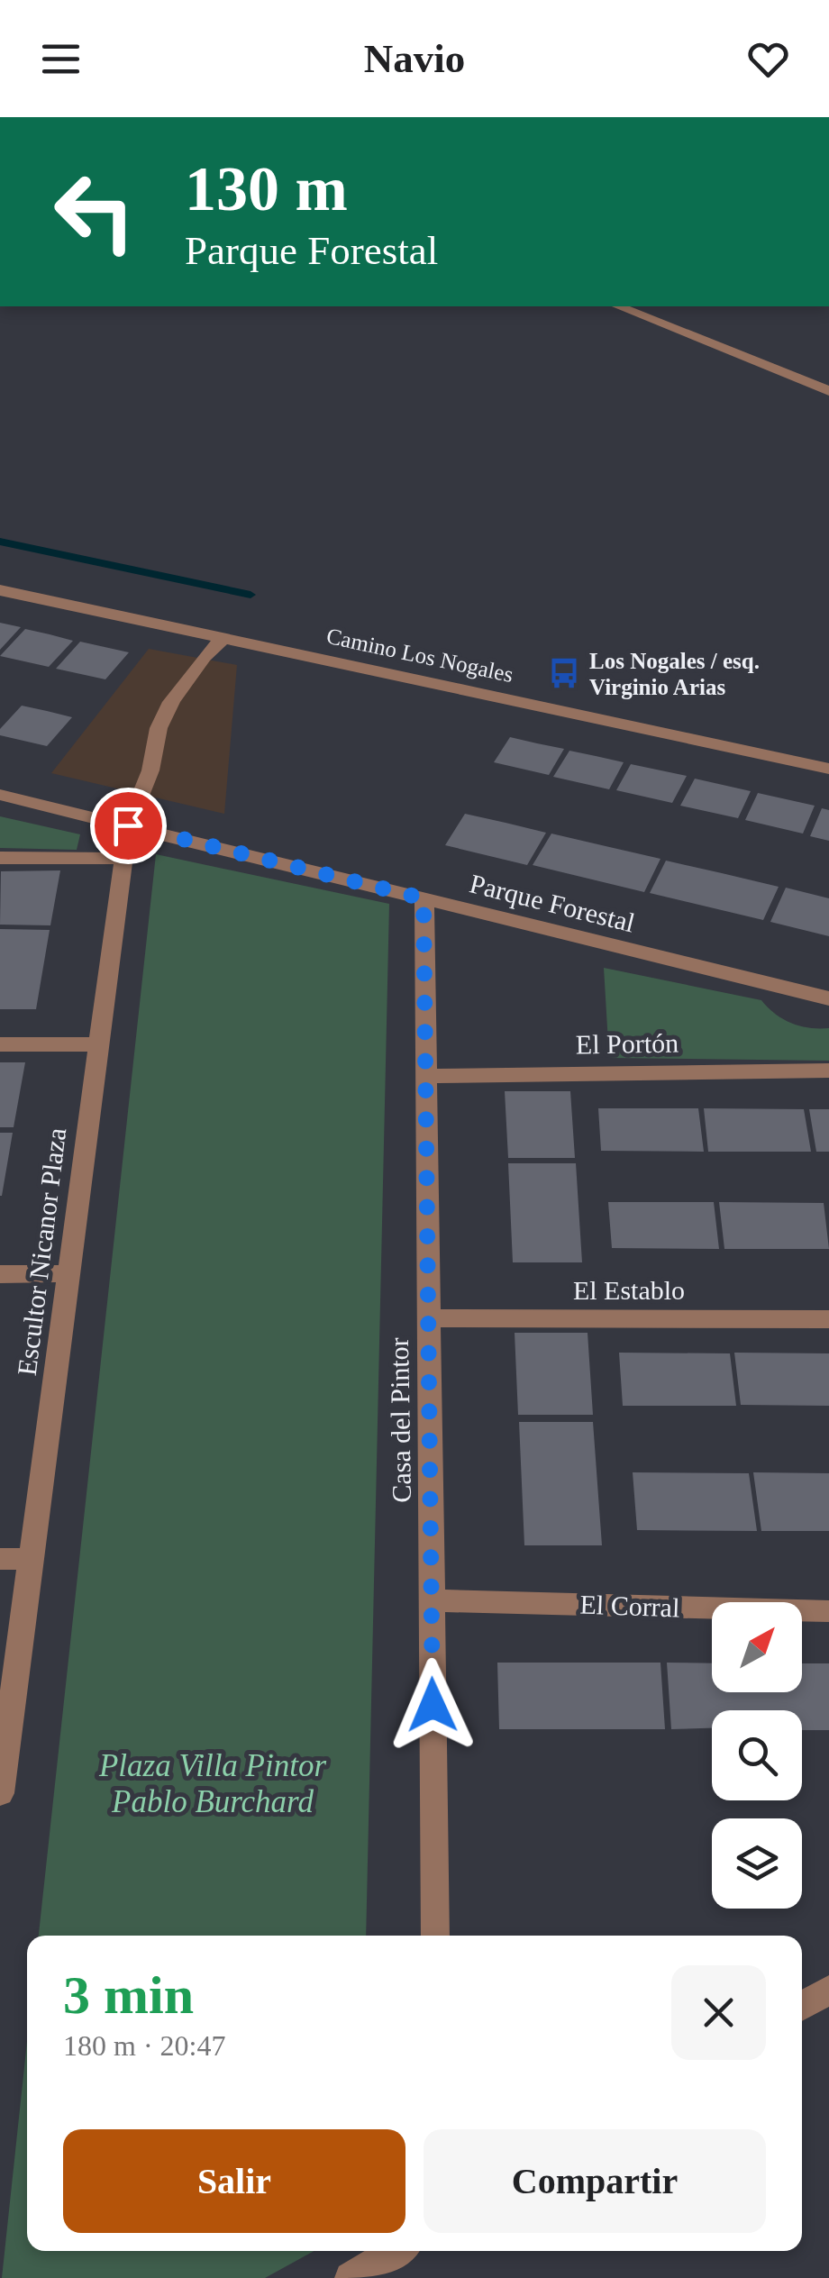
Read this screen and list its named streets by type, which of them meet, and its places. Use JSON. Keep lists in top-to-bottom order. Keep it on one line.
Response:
{"streets":{"street":["Camino Los Nogales","Parque Forestal","El Portón","Escultor Nicanor Plaza","El Establo","Casa del Pintor","El Corral"]},"crossings":[["Camino Los Nogales","Escultor Nicanor Plaza"],["Parque Forestal","Escultor Nicanor Plaza"],["Parque Forestal","Casa del Pintor"],["El Portón","Casa del Pintor"],["El Establo","Casa del Pintor"],["Casa del Pintor","El Corral"]],"parks":["Plaza Villa Pintor Pablo Burchard"],"places":{"bus stop":["Los Nogales / esq. Virginio Arias"]},"north":"top right","page":{"header":"Navio","turn":["130 m","Parque Forestal"],"heading":["3 min","180 m · 20:47"],"buttons":["Salir","Compartir"]}}
